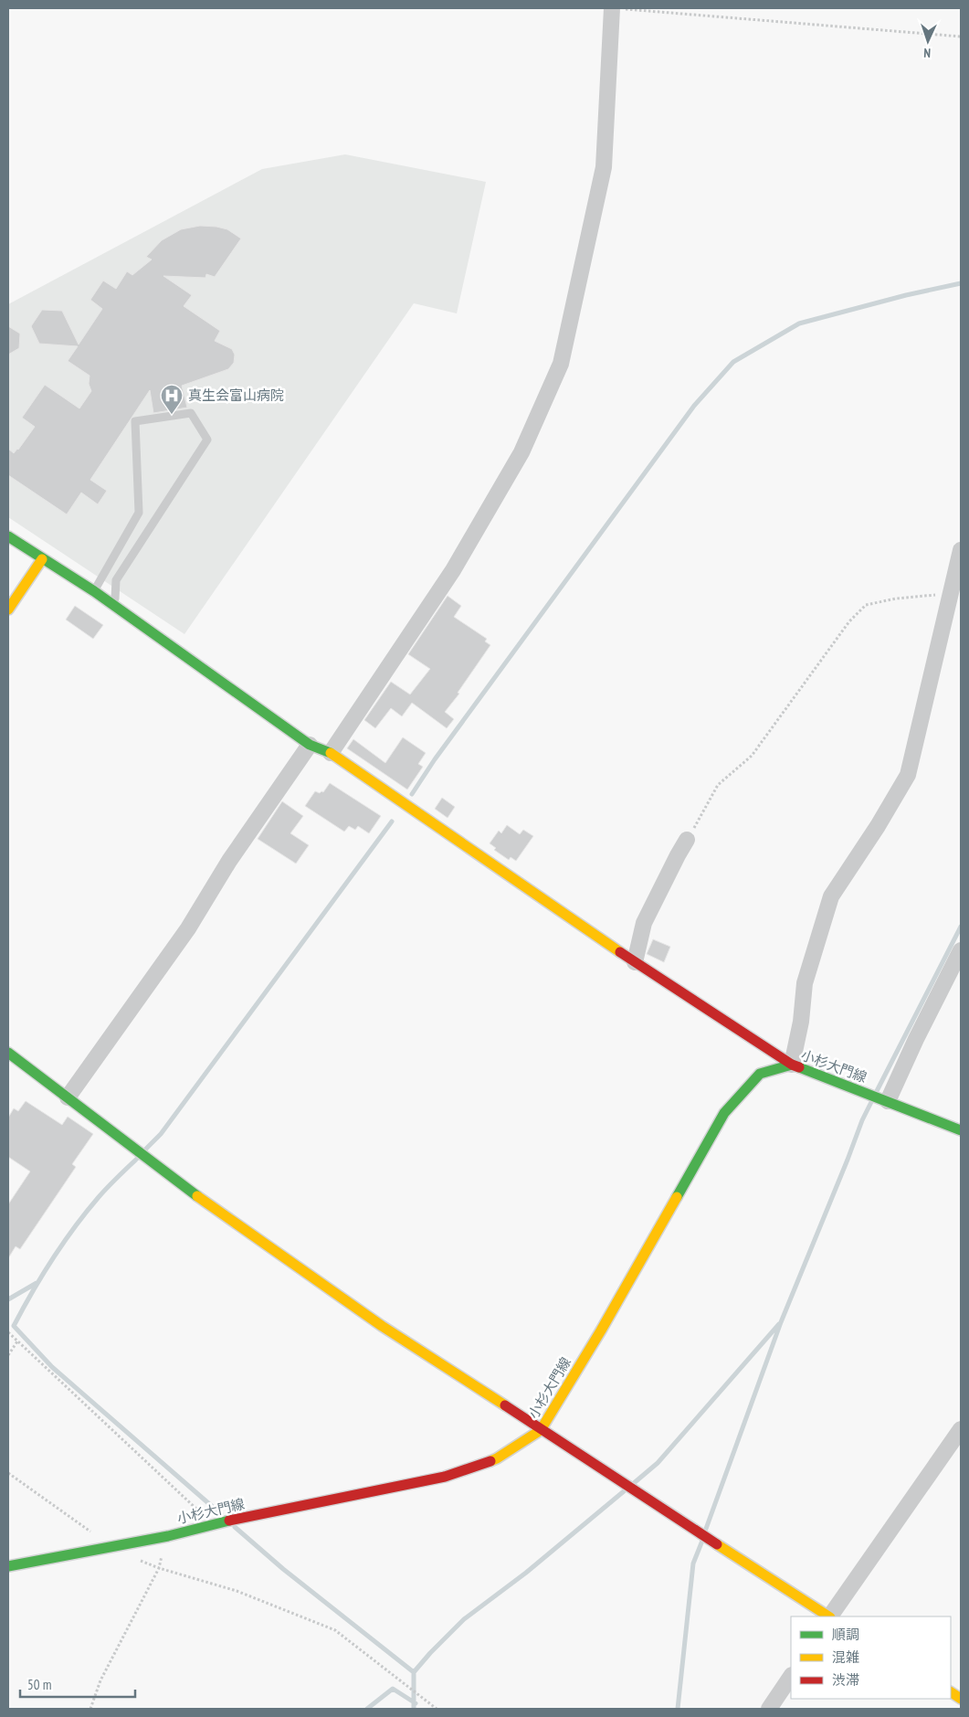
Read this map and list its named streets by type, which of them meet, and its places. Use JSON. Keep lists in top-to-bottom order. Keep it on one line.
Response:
{"streets":{"street":["小杉大門線"]},"places":{"hospital":["真生会富山病院"]},"legend":["順調","混雑","渋滞"],"scale_bar":"50 m","north":"bottom"}
